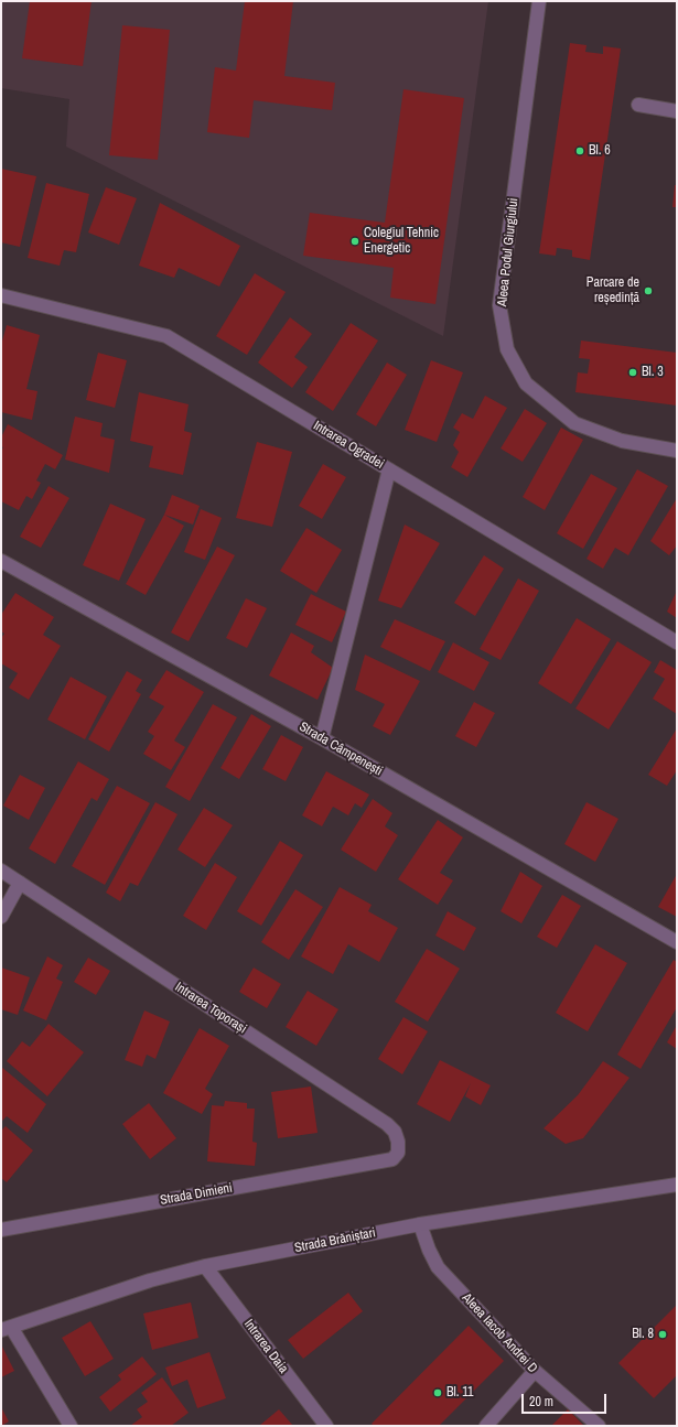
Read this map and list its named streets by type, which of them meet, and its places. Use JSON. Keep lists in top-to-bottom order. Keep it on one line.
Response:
{"streets":{"street":["Aleea Podul Giurgiului","Intrarea Ogradei","Strada Câmpenești","Intrarea Toporași","Strada Dimieni","Strada Brăniștari","Aleea Iacob Andrei D","Intrarea Daia"]},"crossings":[["Intrarea Toporași","Strada Dimieni"],["Strada Brăniștari","Aleea Iacob Andrei D"],["Strada Brăniștari","Intrarea Daia"]],"places":["Bl. 6","Colegiul Tehnic Energetic","Parcare de reședință","Bl. 3","Bl. 8","Bl. 11"],"scale_bar":"20 m"}
